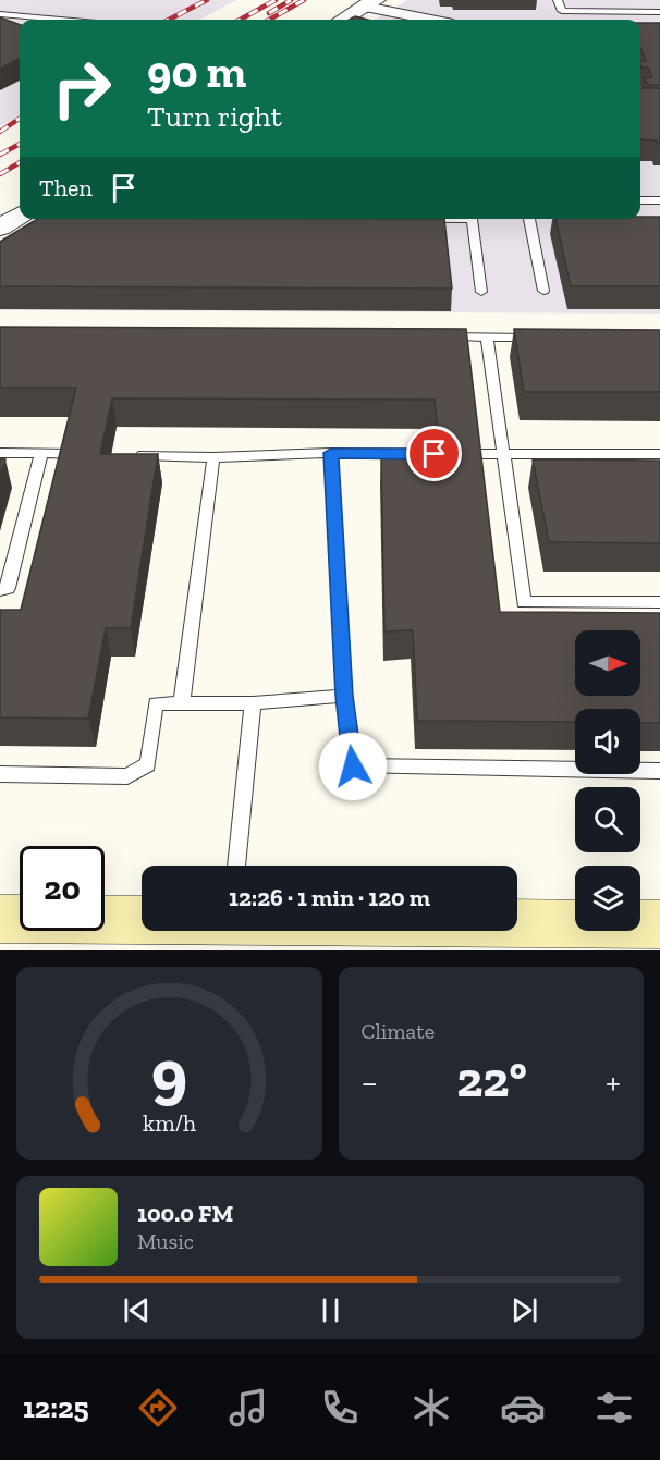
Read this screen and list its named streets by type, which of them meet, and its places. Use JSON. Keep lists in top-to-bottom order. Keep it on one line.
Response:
{"north":"right","page":{"turn":["90 m","Turn right"],"then":"Then","limit":"20","trip":"12:26 · 1 min · 120 m","tile":"Climate","heat":["−","22°","+"],"song":["100.0 FM","Music"],"tabs":"12:25","gauge":["9","km/h"]}}
